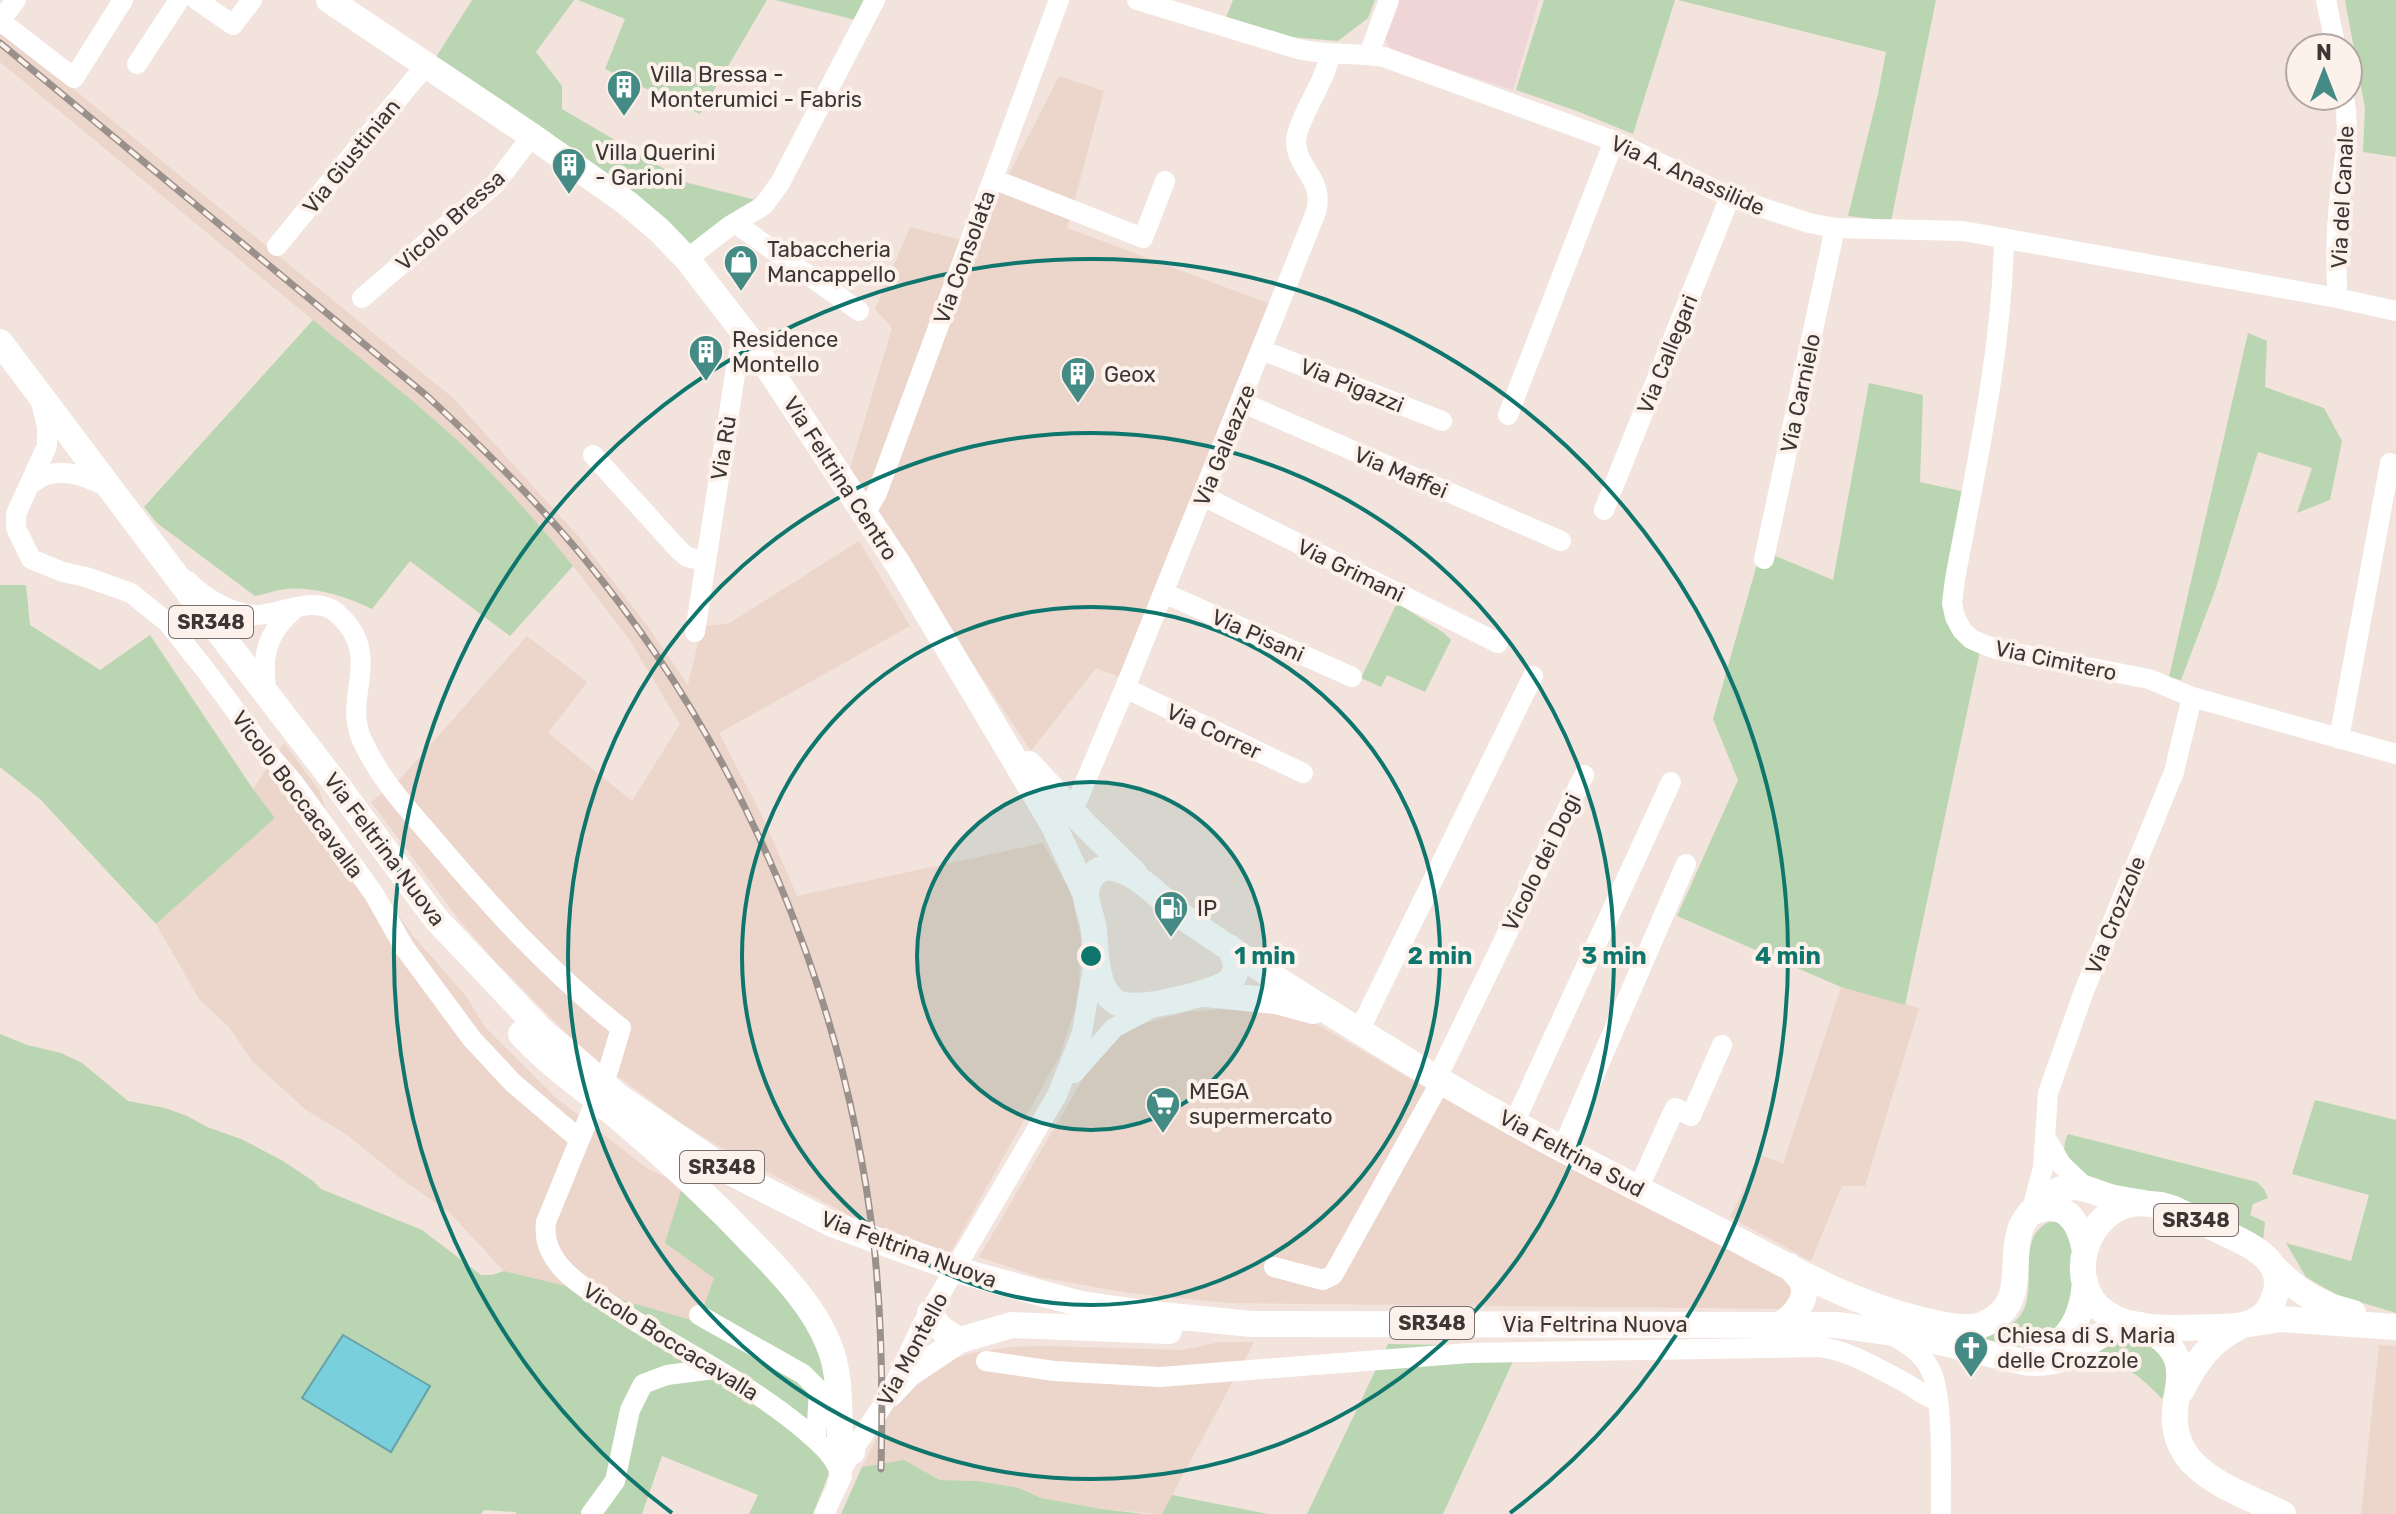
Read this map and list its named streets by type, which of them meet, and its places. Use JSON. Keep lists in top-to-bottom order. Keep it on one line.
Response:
{"streets":{"main road":["Via Feltrina Centro","SR348","Via Feltrina Nuova","Via Feltrina Sud"],"street":["Via Giustinian","Via A. Anassilide","Via del Canale","Vicolo Bressa","Via Consolata","Via Callegari","Via Pigazzi","Via Carnielo","Via Galeazze","Via Rù","Via Maffei","Via Grimani","Via Pisani","Via Cimitero","Via Correr","Vicolo Boccacavalla","Vicolo dei Dogi","Via Crozzole","Via Montello"]},"crossings":[["Via Giustinian","Via Feltrina Centro"],["Via A. Anassilide","Via del Canale"],["Via A. Anassilide","Via Callegari"],["Via A. Anassilide","Via Carnielo"],["Via A. Anassilide","Via Galeazze"],["Via A. Anassilide","Via Cimitero"],["Vicolo Bressa","Via Feltrina Centro"],["Via Consolata","Via Feltrina Centro"],["Via Pigazzi","Via Galeazze"],["Via Galeazze","Via Maffei"],["Via Galeazze","Via Feltrina Centro"],["Via Galeazze","Via Grimani"],["Via Galeazze","Via Pisani"],["Via Galeazze","Via Correr"],["Via Rù","Via Feltrina Centro"],["SR348","Via Feltrina Nuova"],["Via Cimitero","Via Crozzole"],["Vicolo Boccacavalla","Via Feltrina Nuova"],["Vicolo Boccacavalla","Via Montello"],["Vicolo dei Dogi","Via Feltrina Sud"],["Via Crozzole","Via Feltrina Sud"]],"places":{"building":["Villa Bressa - Monterumici - Fabris","Villa Querini - Garioni","Residence Montello","Geox"],"shop":["Tabaccheria Mancappello"],"fuel station":["IP"],"supermarket":["MEGA supermercato"],"church":["Chiesa di S. Maria delle Crozzole"]},"north":"top","rings":["1 min","2 min","3 min","4 min"]}
